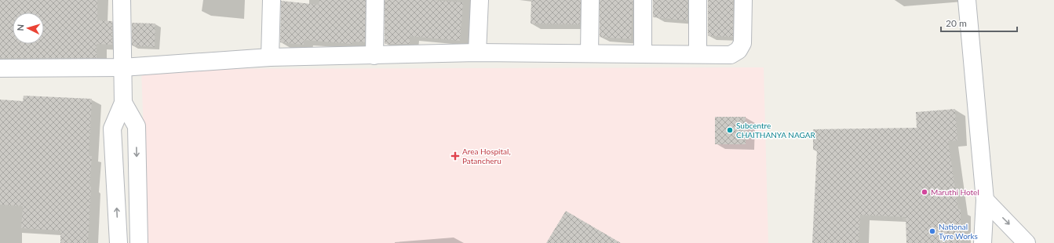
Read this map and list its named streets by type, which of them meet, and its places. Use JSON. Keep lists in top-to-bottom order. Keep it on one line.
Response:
{"places":{"other":["Subcentre CHAITHANYA NAGAR","Maruthi Hotel","National Tyre Works"],"health":["Area Hospital, Patancheru"]},"scale_bar":"20 m","north":"left"}
